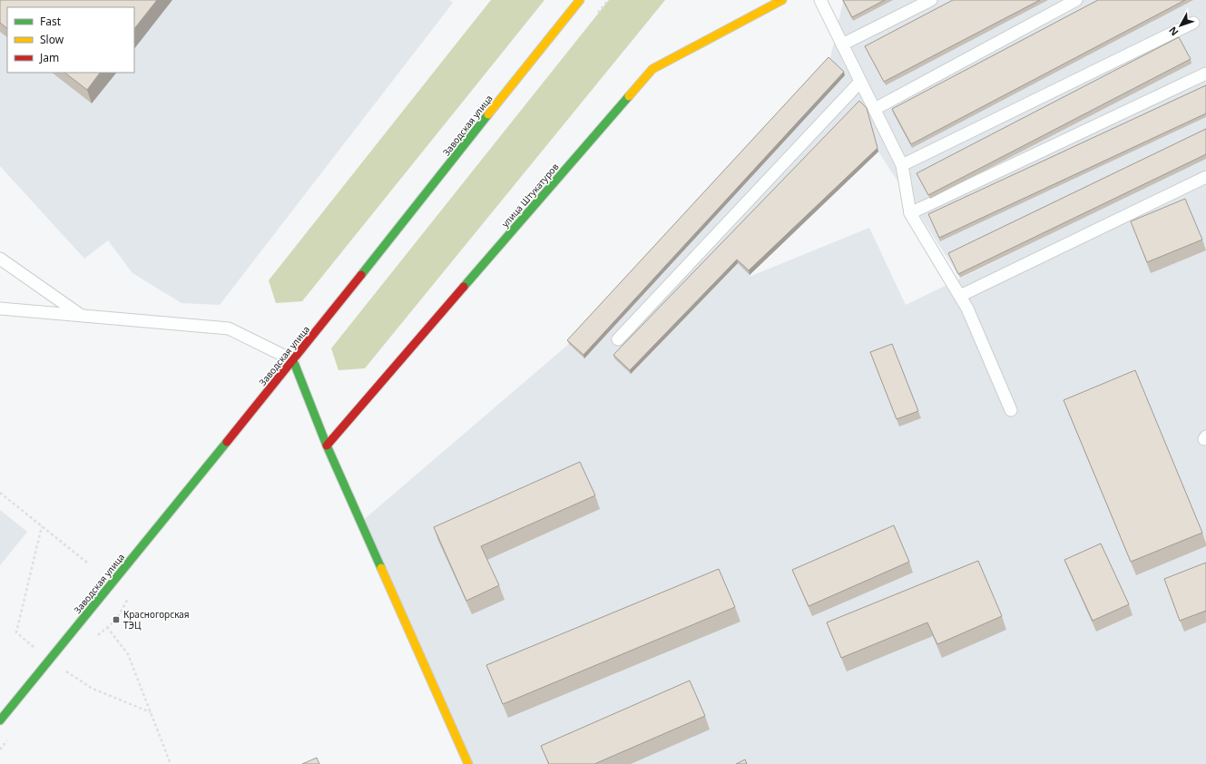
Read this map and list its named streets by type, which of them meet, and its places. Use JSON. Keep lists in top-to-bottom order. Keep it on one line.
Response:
{"streets":{"street":["Заводская улица","улица Штукатуров"]},"places":{"transit":["Красногорская ТЭЦ"]},"legend":["Fast","Slow","Jam"],"north":"bottom left"}
